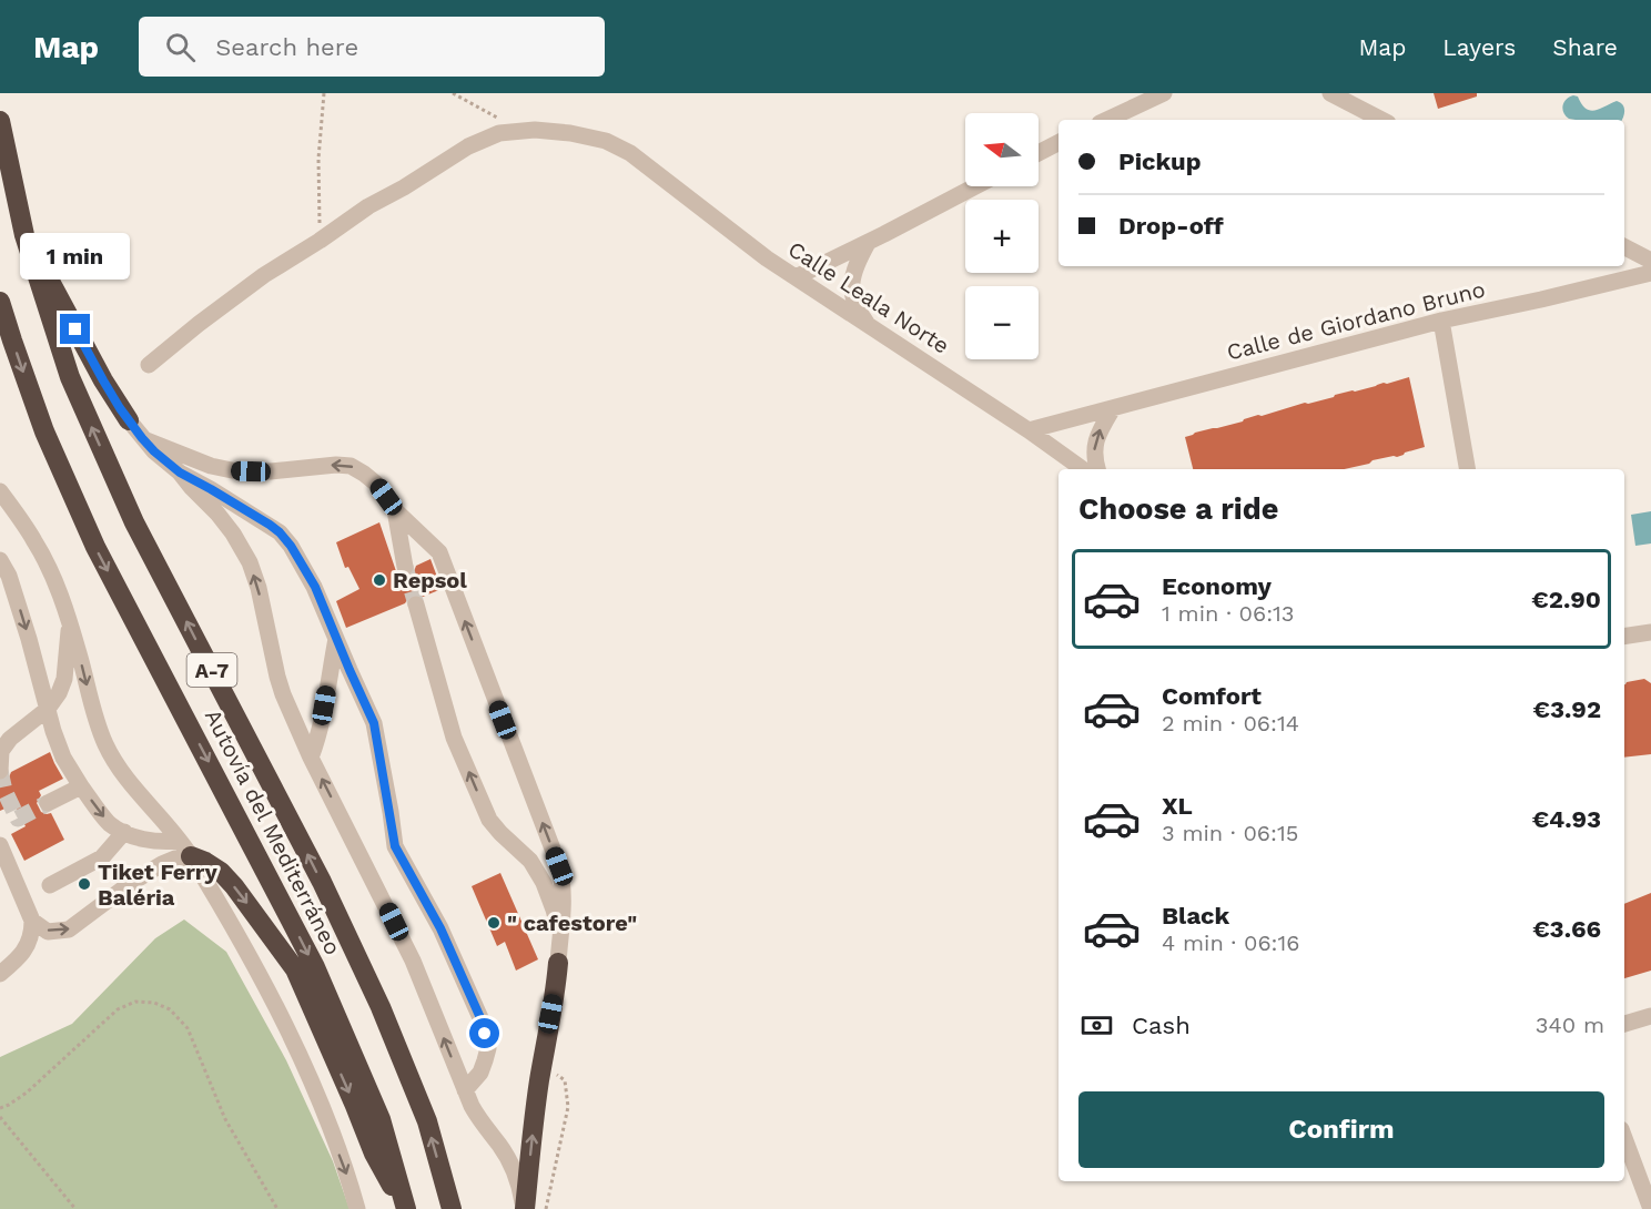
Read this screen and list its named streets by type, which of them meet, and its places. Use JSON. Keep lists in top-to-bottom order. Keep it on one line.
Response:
{"streets":{"highway":["A-7","Autovía del Mediterráneo"],"street":["Calle Leala Norte","Calle de Giordano Bruno"]},"crossings":[["Calle Leala Norte","Calle de Giordano Bruno"]],"places":["Repsol","Tiket Ferry Baléria","\" cafestore\""],"north":"left","page":{"header":"Map","search":"Search here","nav":["Map","Layers","Share"],"map_buttons":["+","−"],"banner":["Pickup","Drop-off"],"bubble":"1 min","heading":"Choose a ride","list":[{"name":"Economy","note":"1 min · 06:13","value":"€2.90"},{"name":"Comfort","note":"2 min · 06:14","value":"€3.92"},{"name":"XL","note":"3 min · 06:15","value":"€4.93"},{"name":"Black","note":"4 min · 06:16","value":"€3.66"}],"pay":["Cash","340 m"],"buttons":"Confirm"}}
